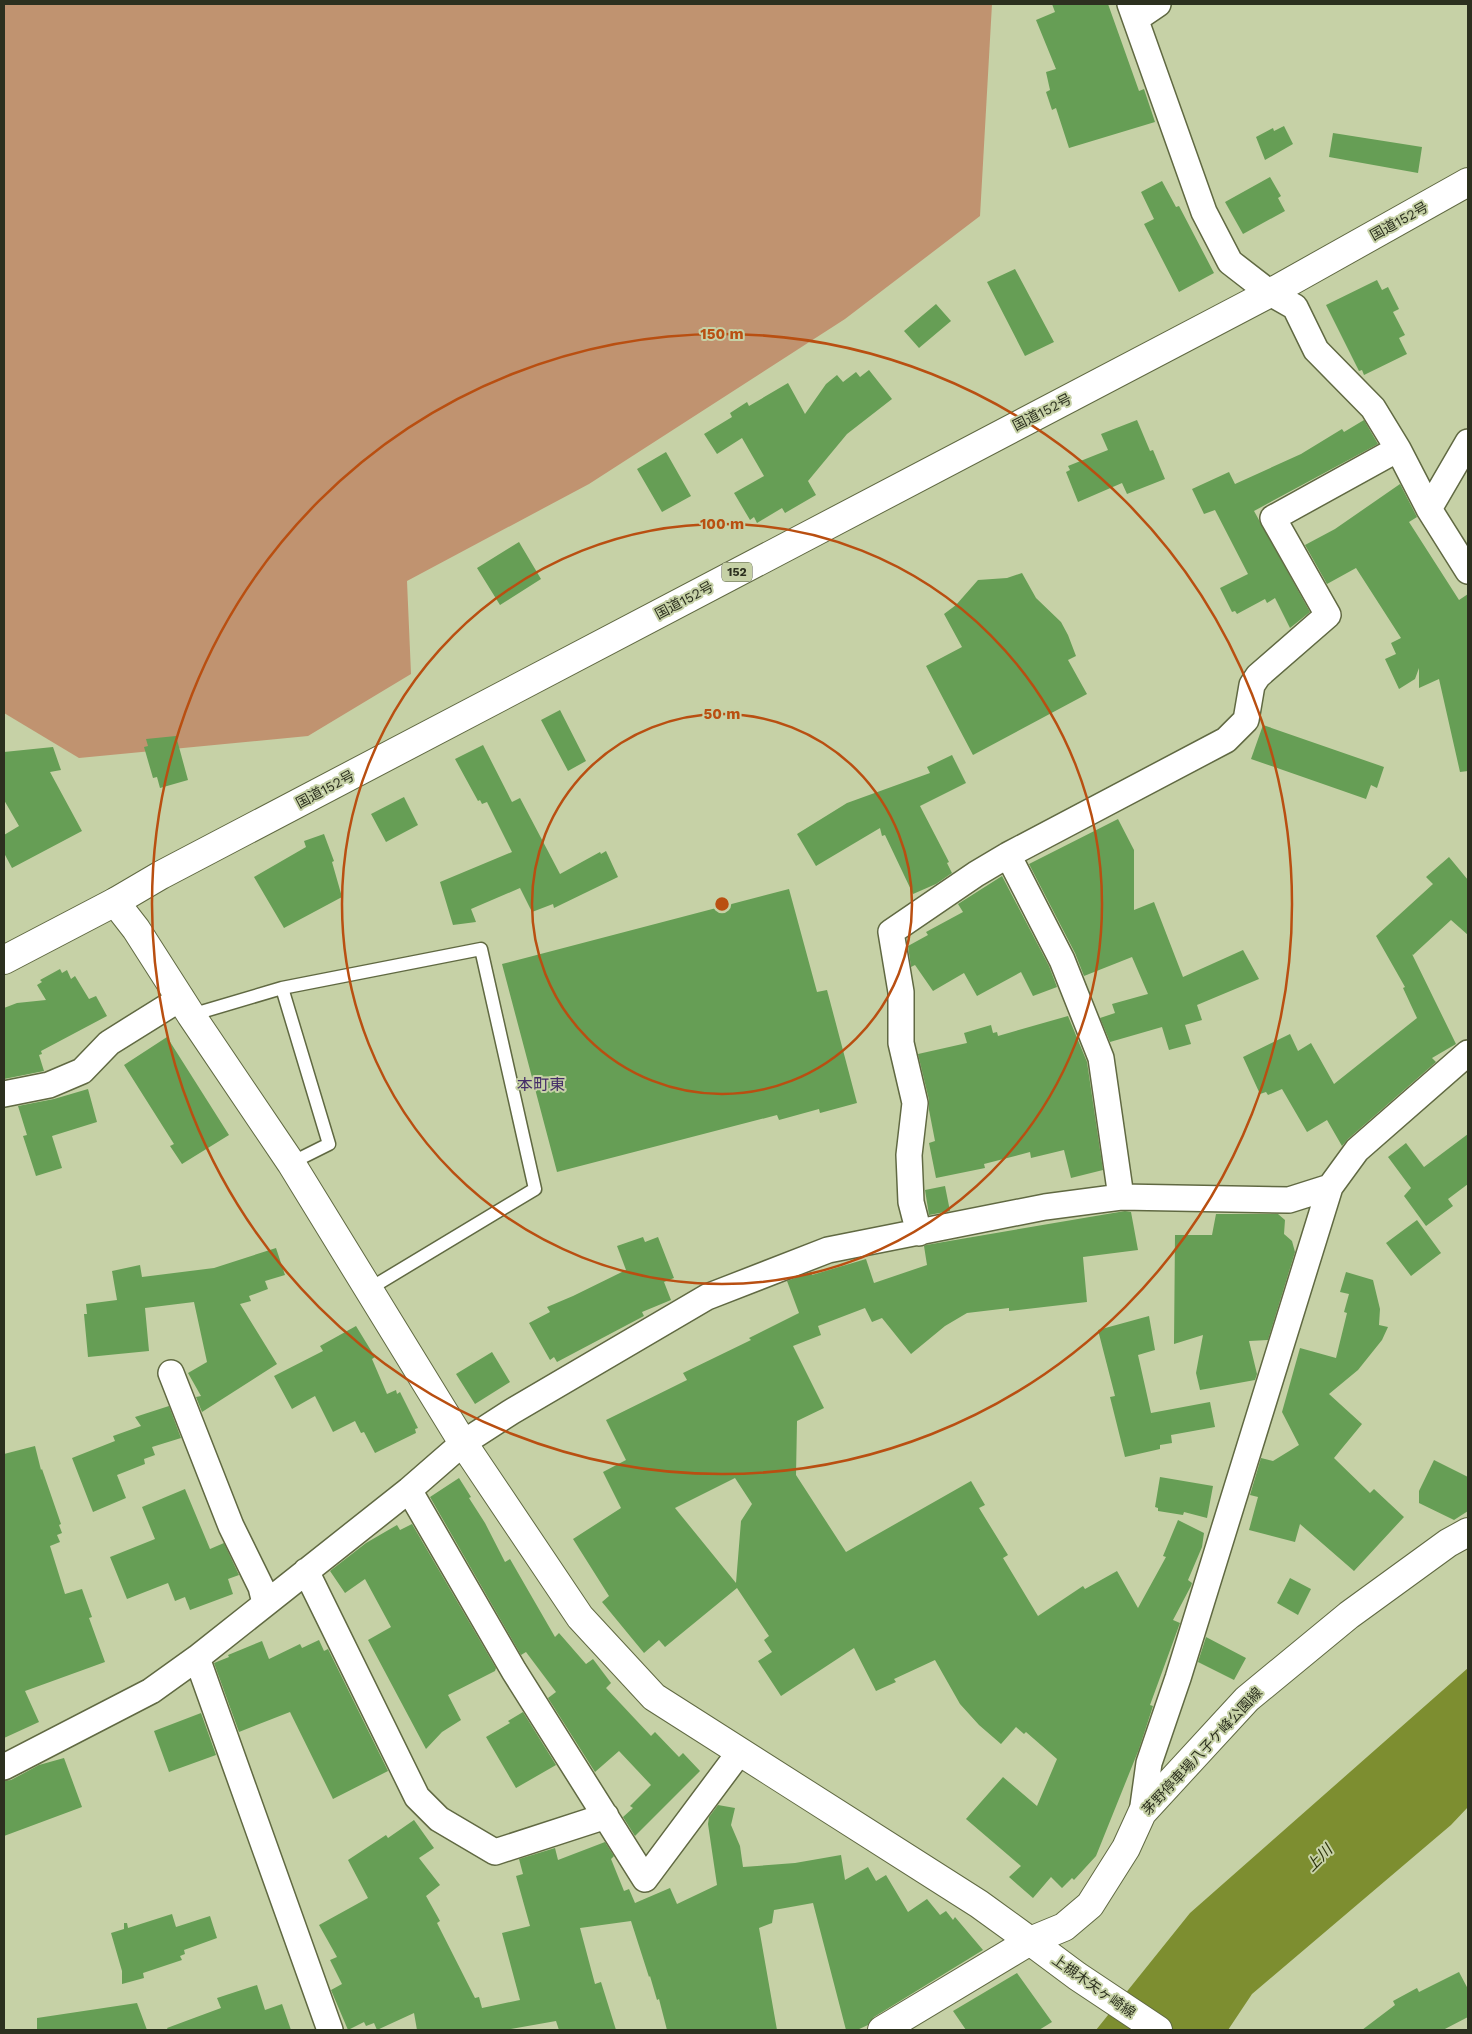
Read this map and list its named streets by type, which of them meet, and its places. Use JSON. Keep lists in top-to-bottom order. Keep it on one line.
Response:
{"streets":{"main road":["国道152号","152","茅野停車場八子ケ峰公園線","上槻木矢ヶ崎線"]},"crossings":[["国道152号","上槻木矢ヶ崎線"],["茅野停車場八子ケ峰公園線","上槻木矢ヶ崎線"]],"districts":["本町東"],"water":["上川"],"rings":["150 m","100 m","50 m"]}
